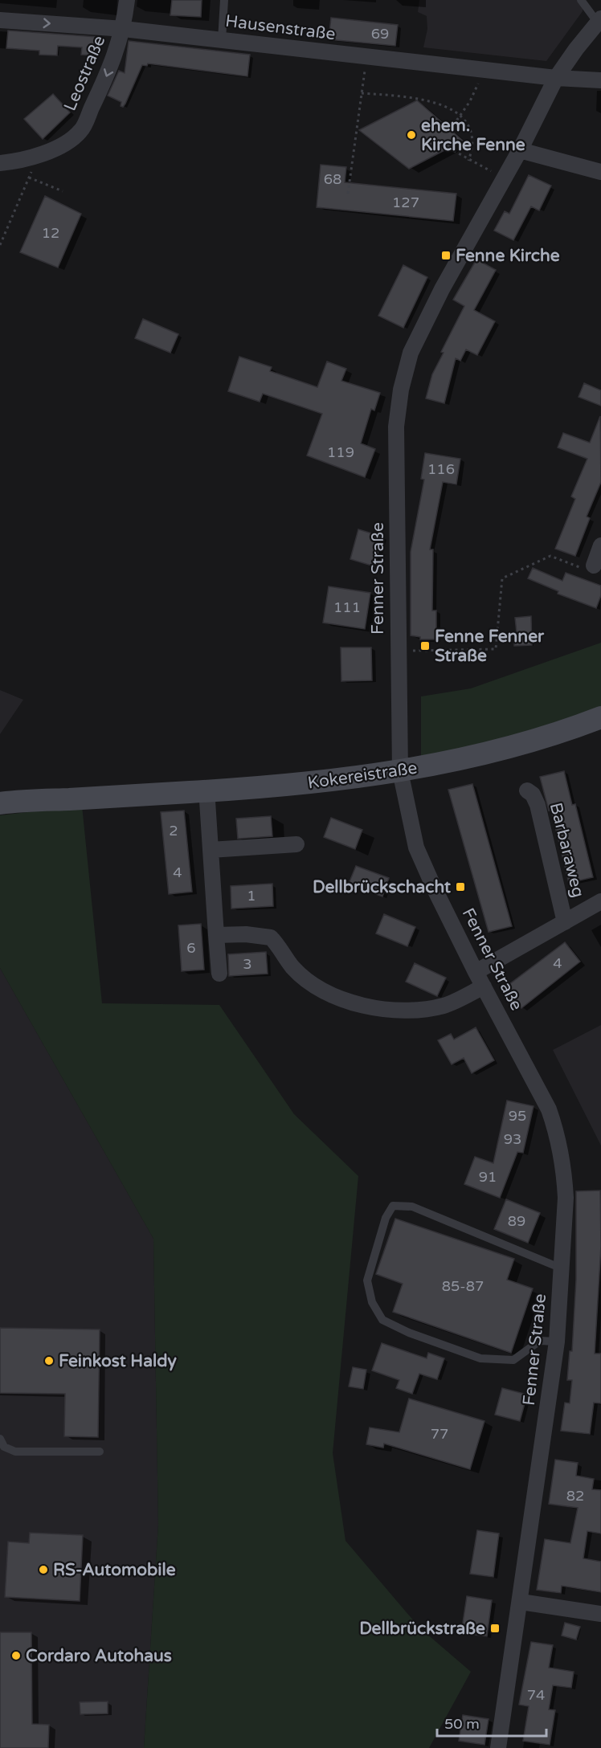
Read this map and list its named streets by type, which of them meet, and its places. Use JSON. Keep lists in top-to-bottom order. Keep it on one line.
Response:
{"streets":{"main road":["Kokereistraße"],"street":["Hausenstraße","Leostraße","Fenner Straße","Barbaraweg"]},"crossings":[["Hausenstraße","Leostraße"],["Hausenstraße","Fenner Straße"],["Fenner Straße","Kokereistraße"]],"one_way":["Leostraße"],"places":{"other":["ehem. Kirche Fenne","Feinkost Haldy","RS-Automobile","Cordaro Autohaus"],"transit":["Fenne Kirche","Fenne Fenner Straße","Dellbrückschacht","Dellbrückstraße"]},"house_numbers":["69","68","127","12","119","116","111","2","4","1","6","4","3","95","93","91","89","85-87","77","82","74"],"scale_bar":"50 m"}
